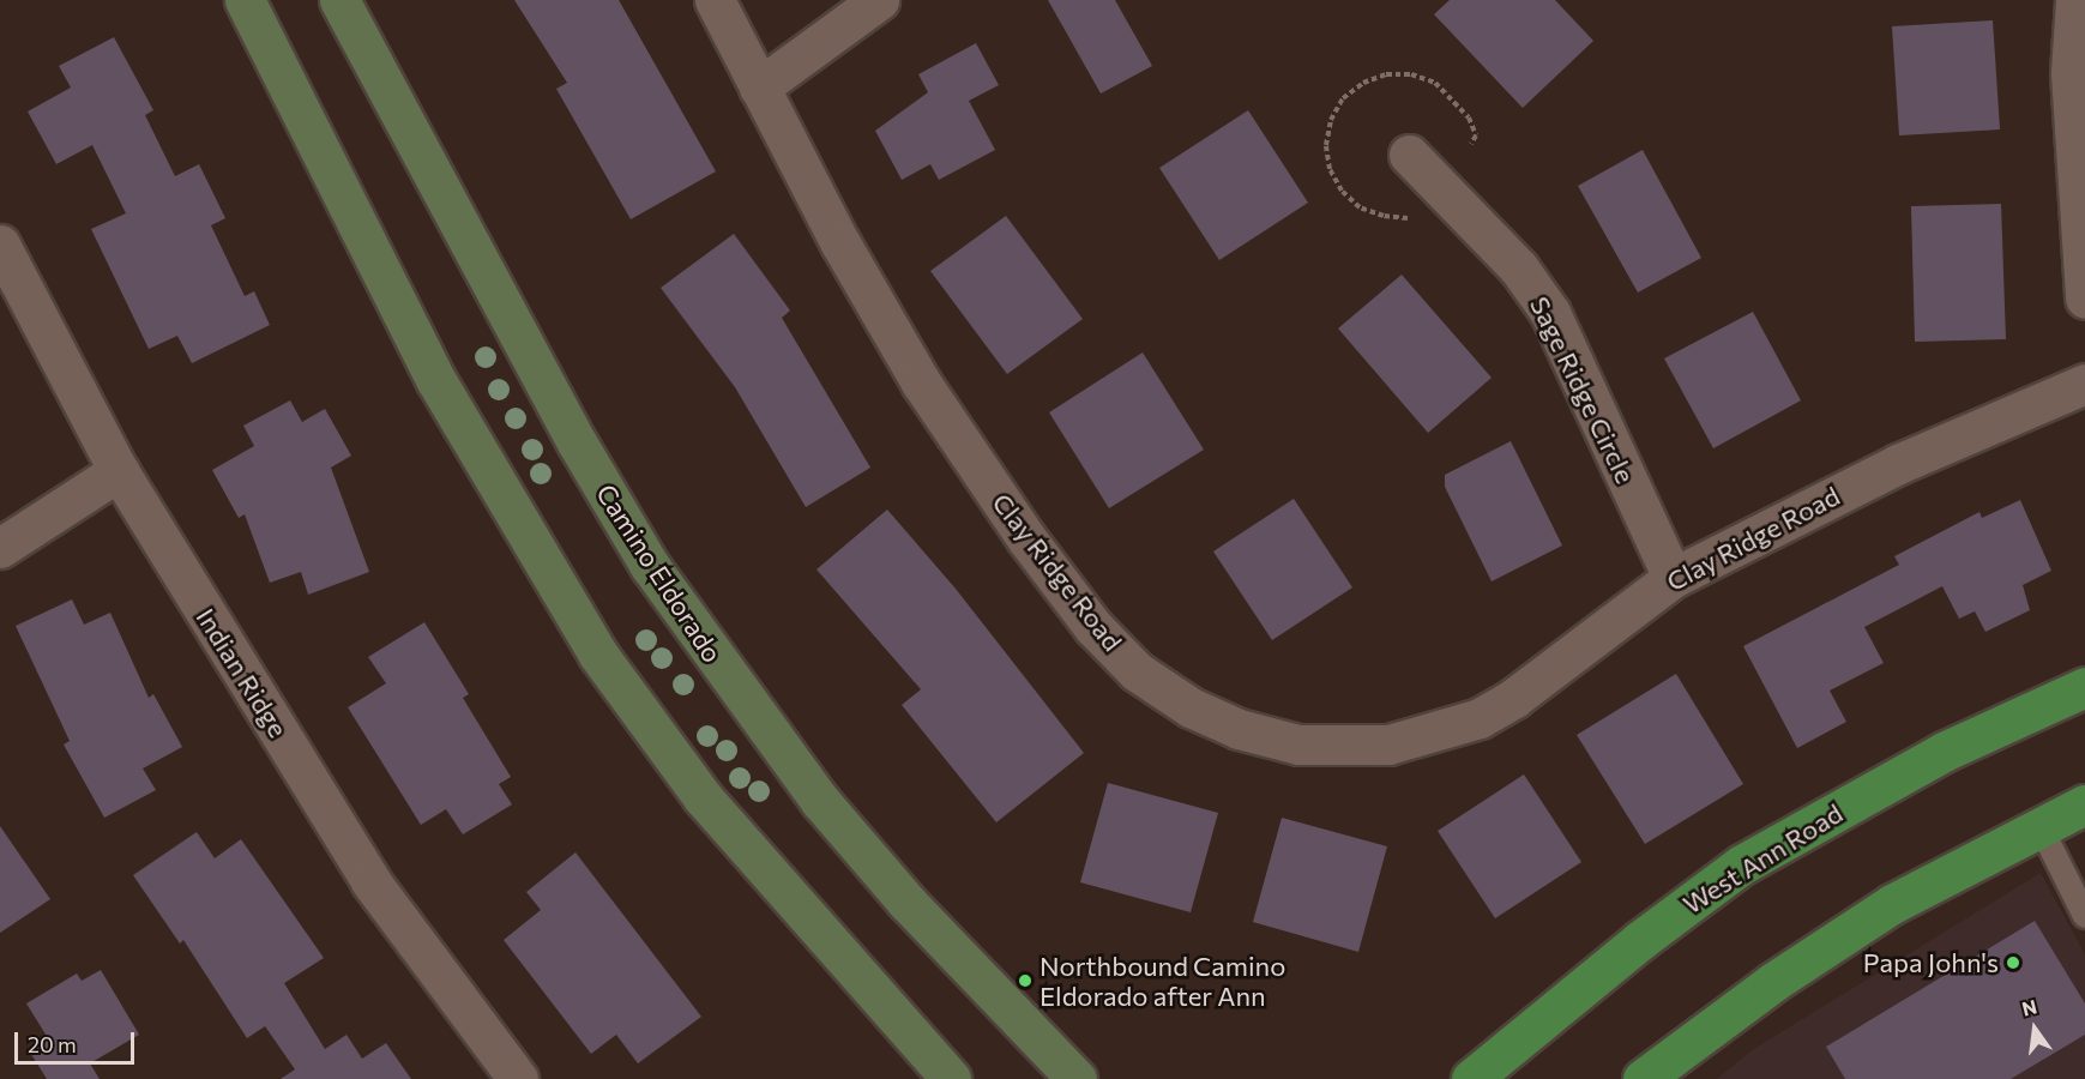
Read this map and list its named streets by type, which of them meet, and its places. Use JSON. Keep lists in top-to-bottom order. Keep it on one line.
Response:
{"streets":{"main road":["Camino Eldorado","West Ann Road"],"street":["Sage Ridge Circle","Clay Ridge Road","Indian Ridge"]},"crossings":[["Sage Ridge Circle","Clay Ridge Road"]],"places":["Papa John's","Northbound Camino Eldorado after Ann"],"scale_bar":"20 m","north":"top"}
